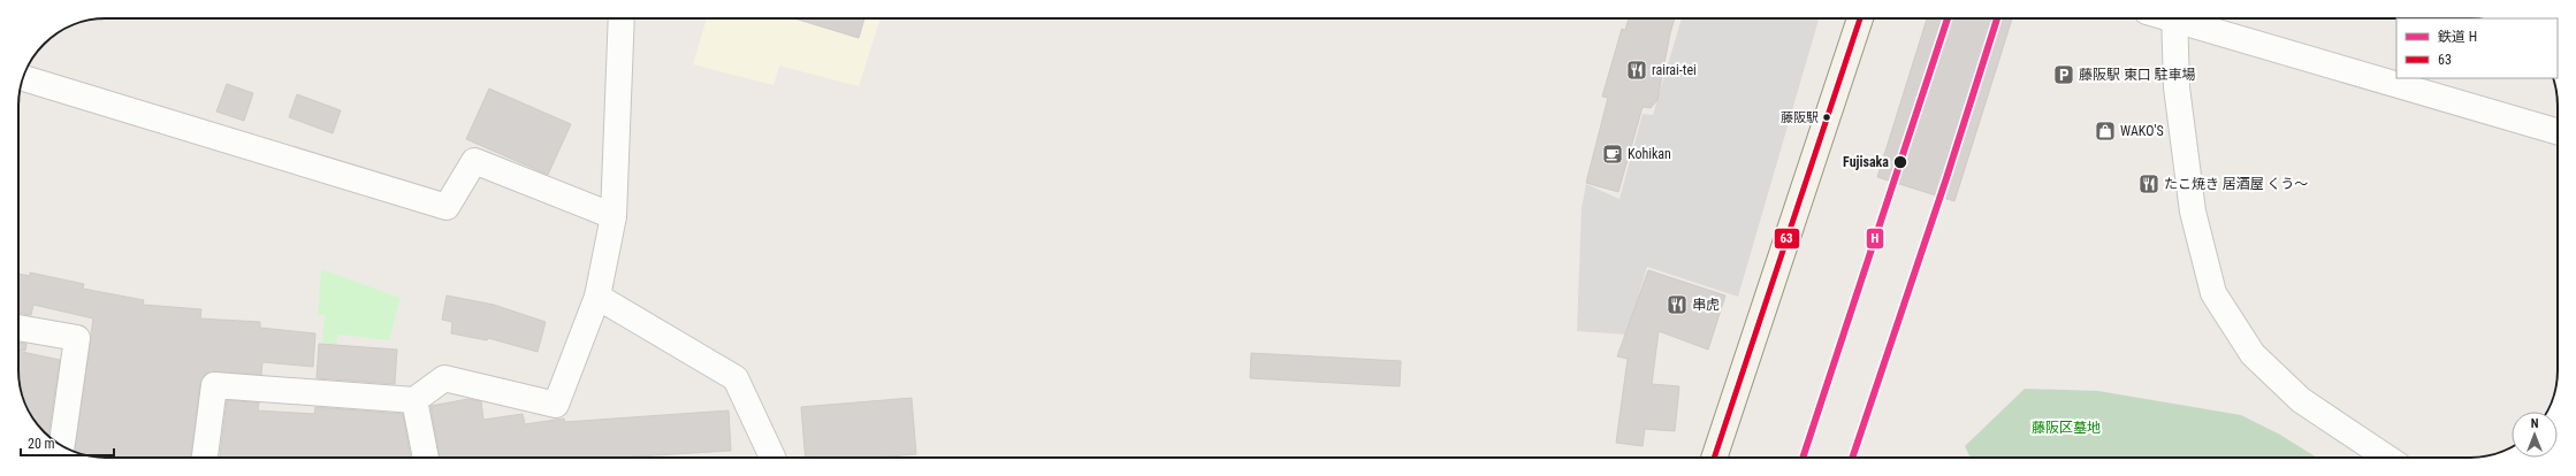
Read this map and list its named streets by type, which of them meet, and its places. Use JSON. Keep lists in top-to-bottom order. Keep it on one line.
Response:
{"parks":["藤阪区墓地"],"places":{"restaurant":["rairai-tei","たこ焼き 居酒屋 くう～","串虎"],"parking":["藤阪駅 東口 駐車場"],"other":["藤阪駅","Fujisaka"],"shop":["WAKO'S"],"cafe":["Kohikan"]},"lines":["rail line H","transit line 63"],"legend":["鉄道 H","63"],"scale_bar":"20 m","north":"top"}
